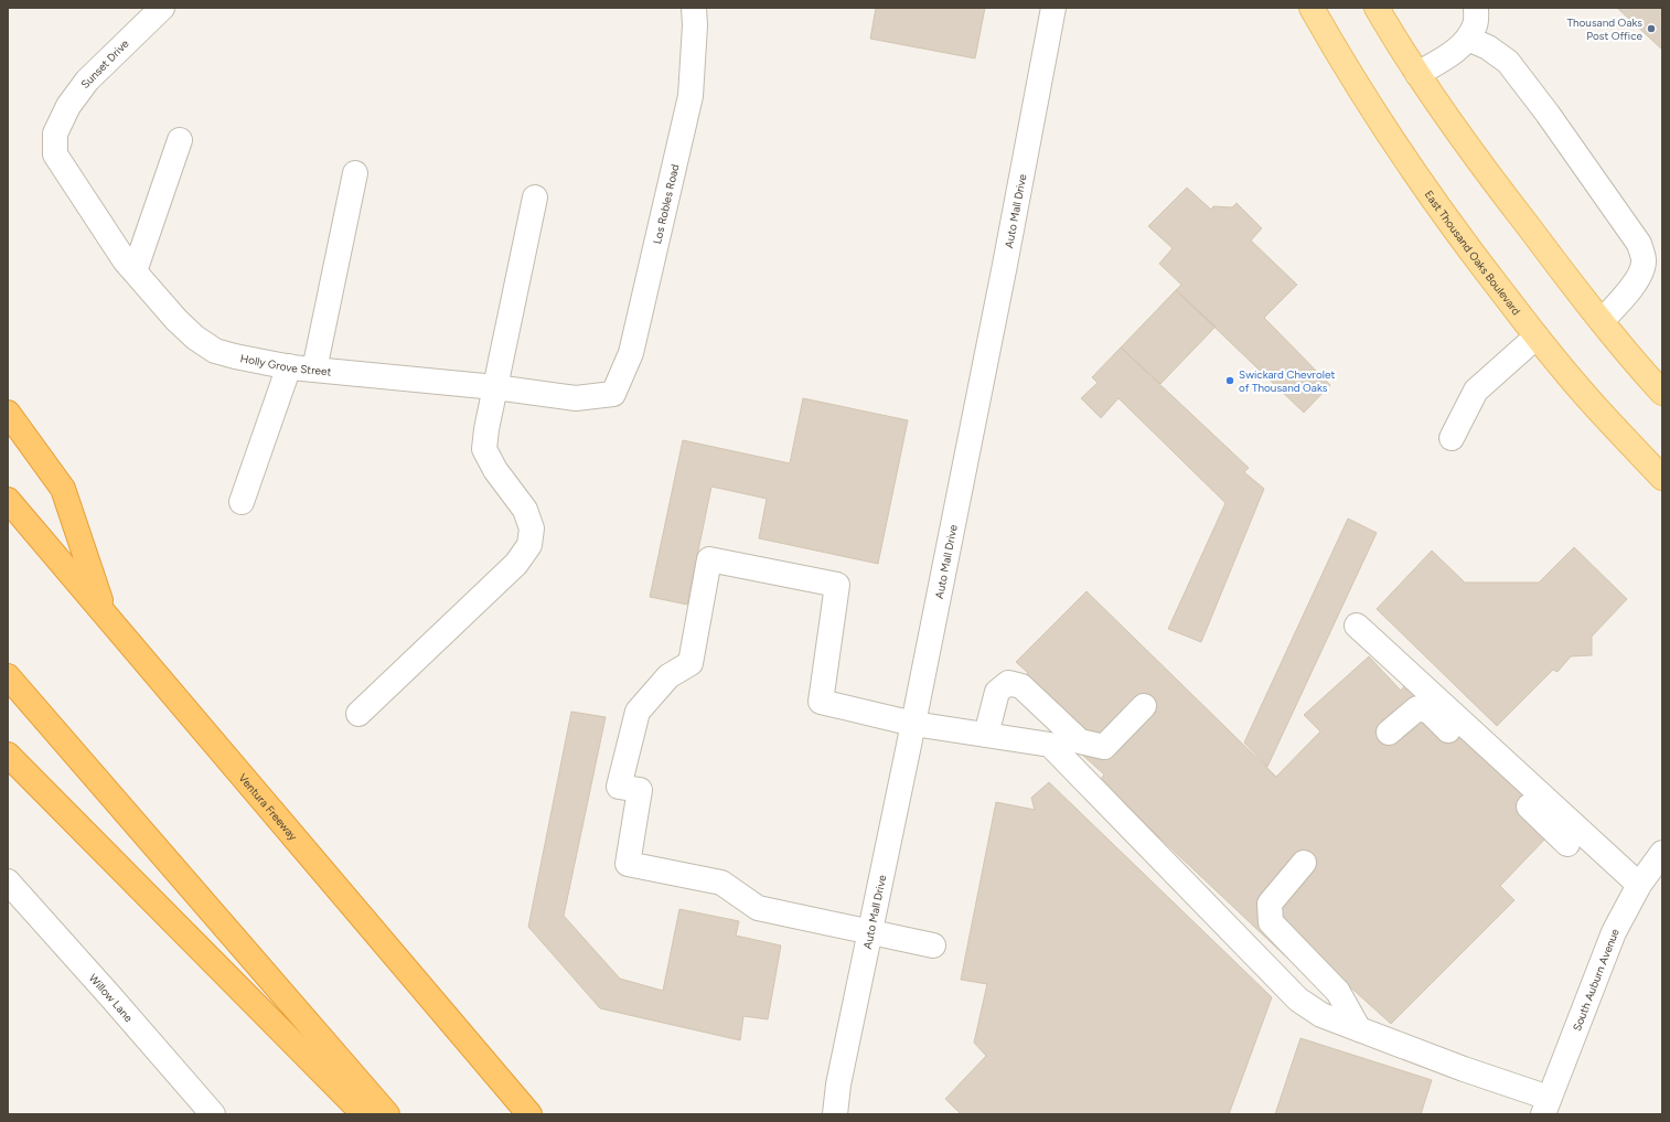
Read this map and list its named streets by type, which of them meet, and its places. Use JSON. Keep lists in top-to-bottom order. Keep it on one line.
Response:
{"streets":{"highway":["Ventura Freeway"],"main road":["East Thousand Oaks Boulevard"],"street":["Sunset Drive","Los Robles Road","Auto Mall Drive","Holly Grove Street","South Auburn Avenue","Willow Lane"]},"crossings":[["Sunset Drive","Holly Grove Street"],["Los Robles Road","Holly Grove Street"]],"places":["Thousand Oaks Post Office","Swickard Chevrolet of Thousand Oaks"]}
